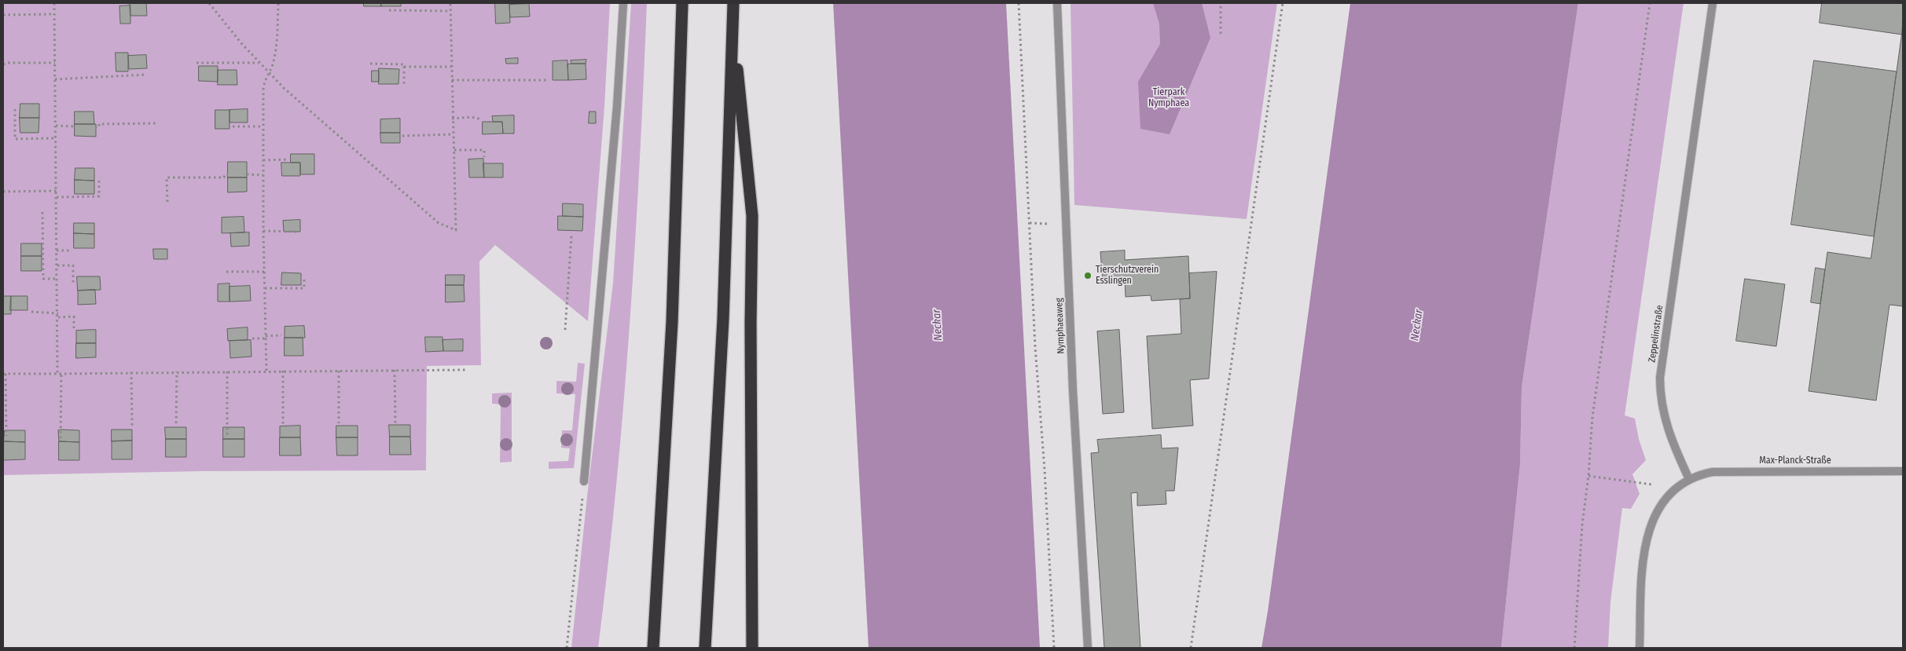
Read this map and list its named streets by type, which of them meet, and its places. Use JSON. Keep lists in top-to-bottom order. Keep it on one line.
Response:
{"streets":{"street":["Nymphaeaweg","Zeppelinstraße","Max-Planck-Straße"]},"crossings":[["Zeppelinstraße","Max-Planck-Straße"]],"water":["Neckar"],"parks":["Tierpark Nymphaea"],"places":["Tierschutzverein Esslingen"]}
